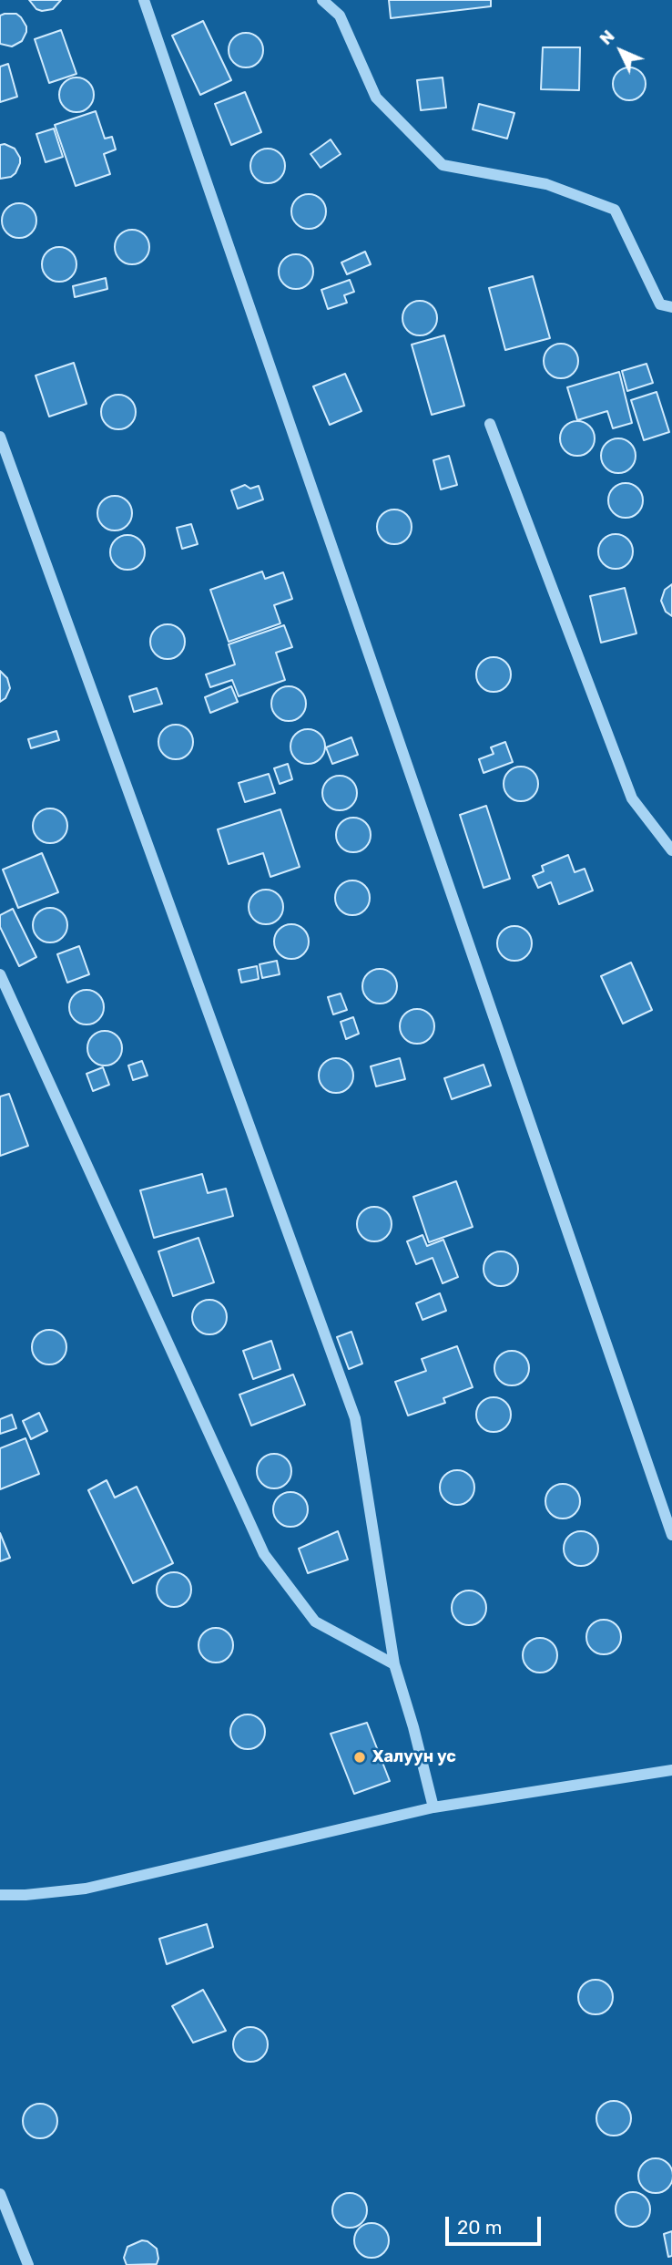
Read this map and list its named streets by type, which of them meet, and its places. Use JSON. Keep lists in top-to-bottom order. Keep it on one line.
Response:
{"places":["Халуун ус"],"scale_bar":"20 m","north":"top left"}
